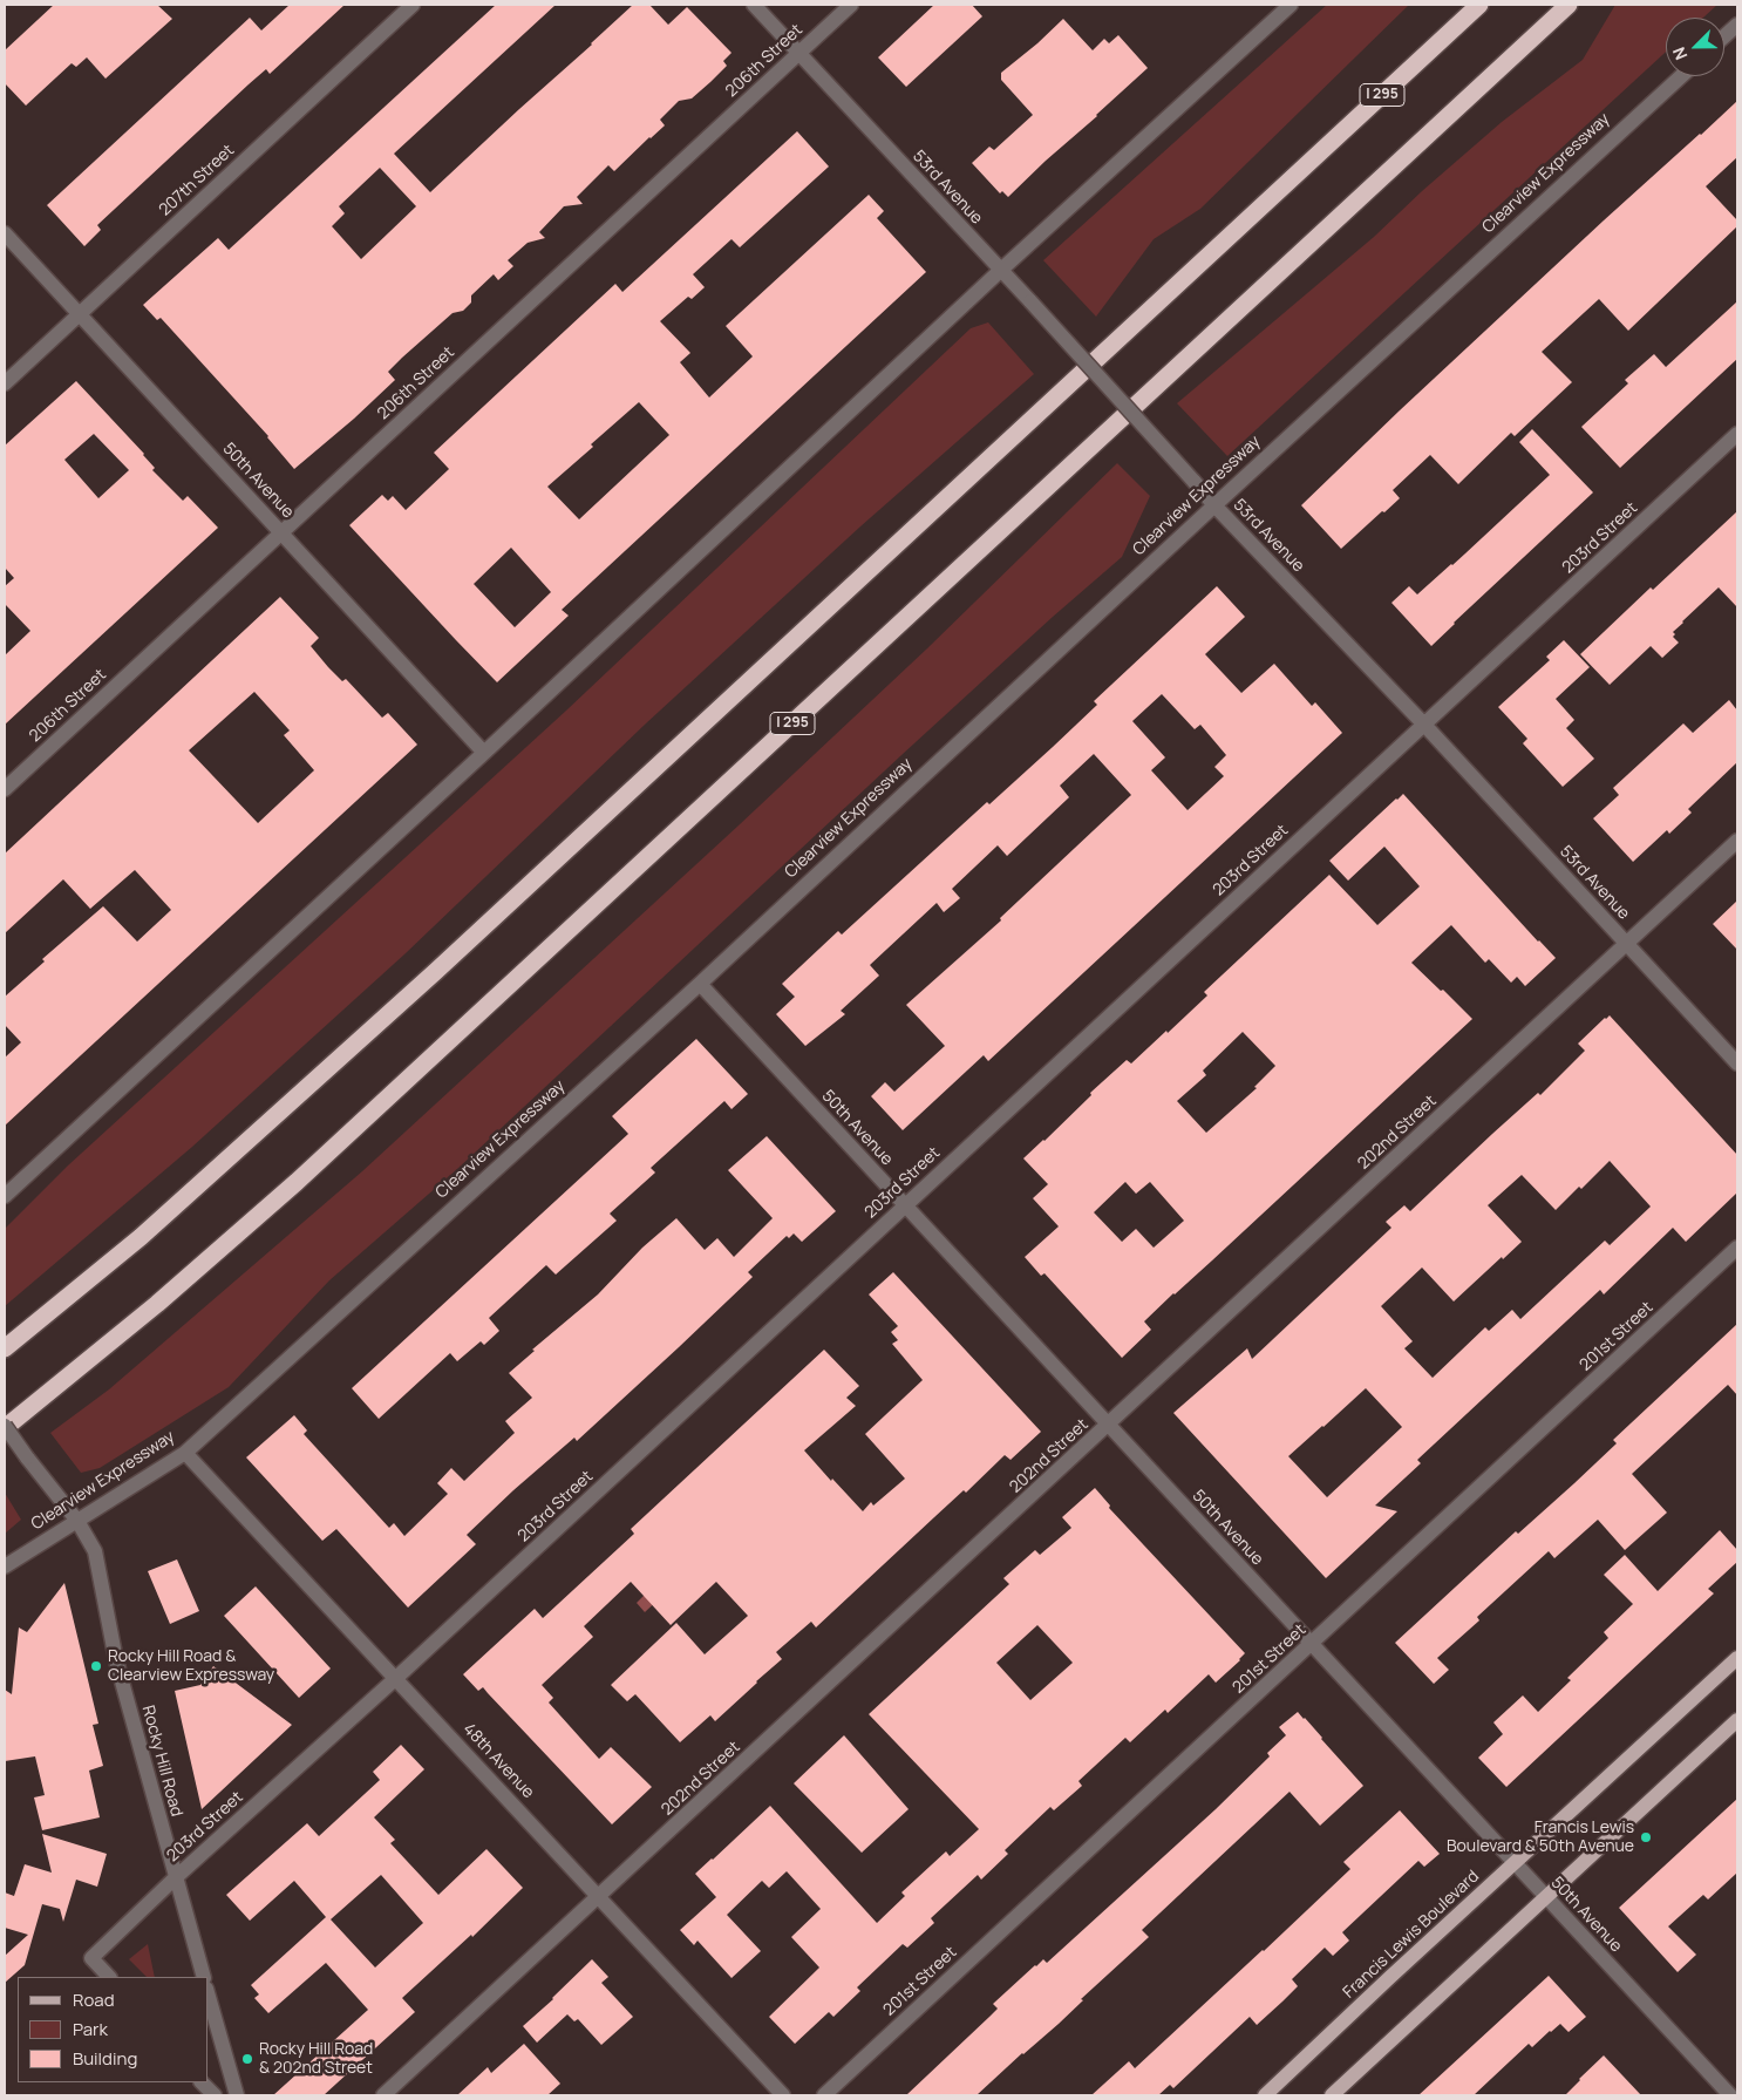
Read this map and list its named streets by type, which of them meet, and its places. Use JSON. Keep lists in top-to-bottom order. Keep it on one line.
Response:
{"streets":{"highway":["I 295"],"main road":["Francis Lewis Boulevard"],"street":["206th Street","Clearview Expressway","207th Street","53rd Avenue","50th Avenue","203rd Street","202nd Street","201st Street","Rocky Hill Road","48th Avenue"]},"crossings":[["206th Street","53rd Avenue"],["206th Street","50th Avenue"],["Clearview Expressway","53rd Avenue"],["Clearview Expressway","50th Avenue"],["Clearview Expressway","Rocky Hill Road"],["Clearview Expressway","48th Avenue"],["207th Street","50th Avenue"],["53rd Avenue","203rd Street"],["53rd Avenue","202nd Street"],["50th Avenue","203rd Street"],["50th Avenue","202nd Street"],["50th Avenue","201st Street"],["50th Avenue","Francis Lewis Boulevard"],["203rd Street","Rocky Hill Road"],["203rd Street","48th Avenue"],["202nd Street","48th Avenue"]],"places":["Rocky Hill Road & Clearview Expressway","Francis Lewis Boulevard & 50th Avenue","Rocky Hill Road & 202nd Street"],"legend":["Road","Park","Building"],"north":"bottom left"}
